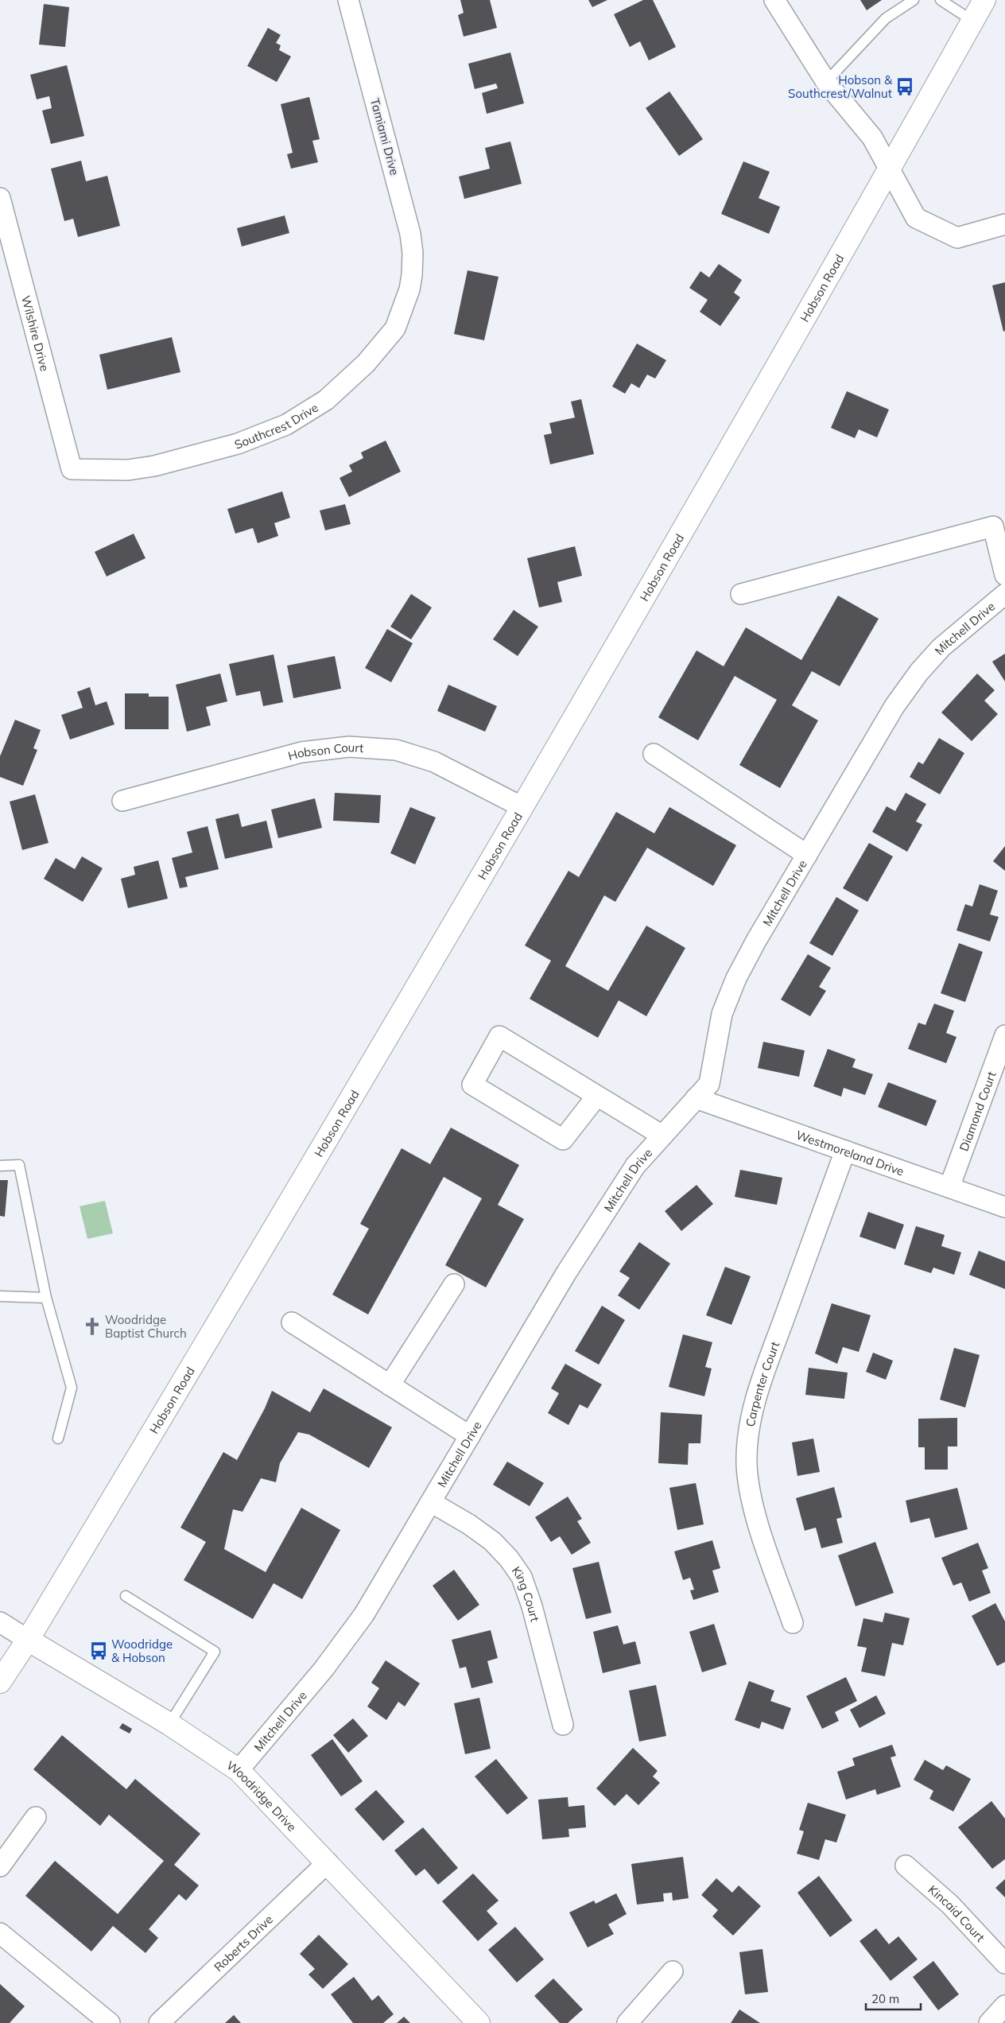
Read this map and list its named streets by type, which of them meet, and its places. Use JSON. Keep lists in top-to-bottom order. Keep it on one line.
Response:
{"streets":{"main road":["Hobson Road","Woodridge Drive"],"street":["Tamiami Drive","Wilshire Drive","Southcrest Drive","Mitchell Drive","Hobson Court","Diamond Court","Westmoreland Drive","Carpenter Court","King Court","Kincaid Court","Roberts Drive"]},"crossings":[["Tamiami Drive","Southcrest Drive"],["Hobson Road","Hobson Court"],["Hobson Road","Woodridge Drive"],["Wilshire Drive","Southcrest Drive"],["Mitchell Drive","Westmoreland Drive"],["Mitchell Drive","King Court"],["Mitchell Drive","Woodridge Drive"],["Diamond Court","Westmoreland Drive"],["Westmoreland Drive","Carpenter Court"],["Woodridge Drive","Roberts Drive"]],"places":{"bus stop":["Hobson & Southcrest/Walnut","Woodridge & Hobson"],"church":["Woodridge Baptist Church"]},"scale_bar":"20 m"}
